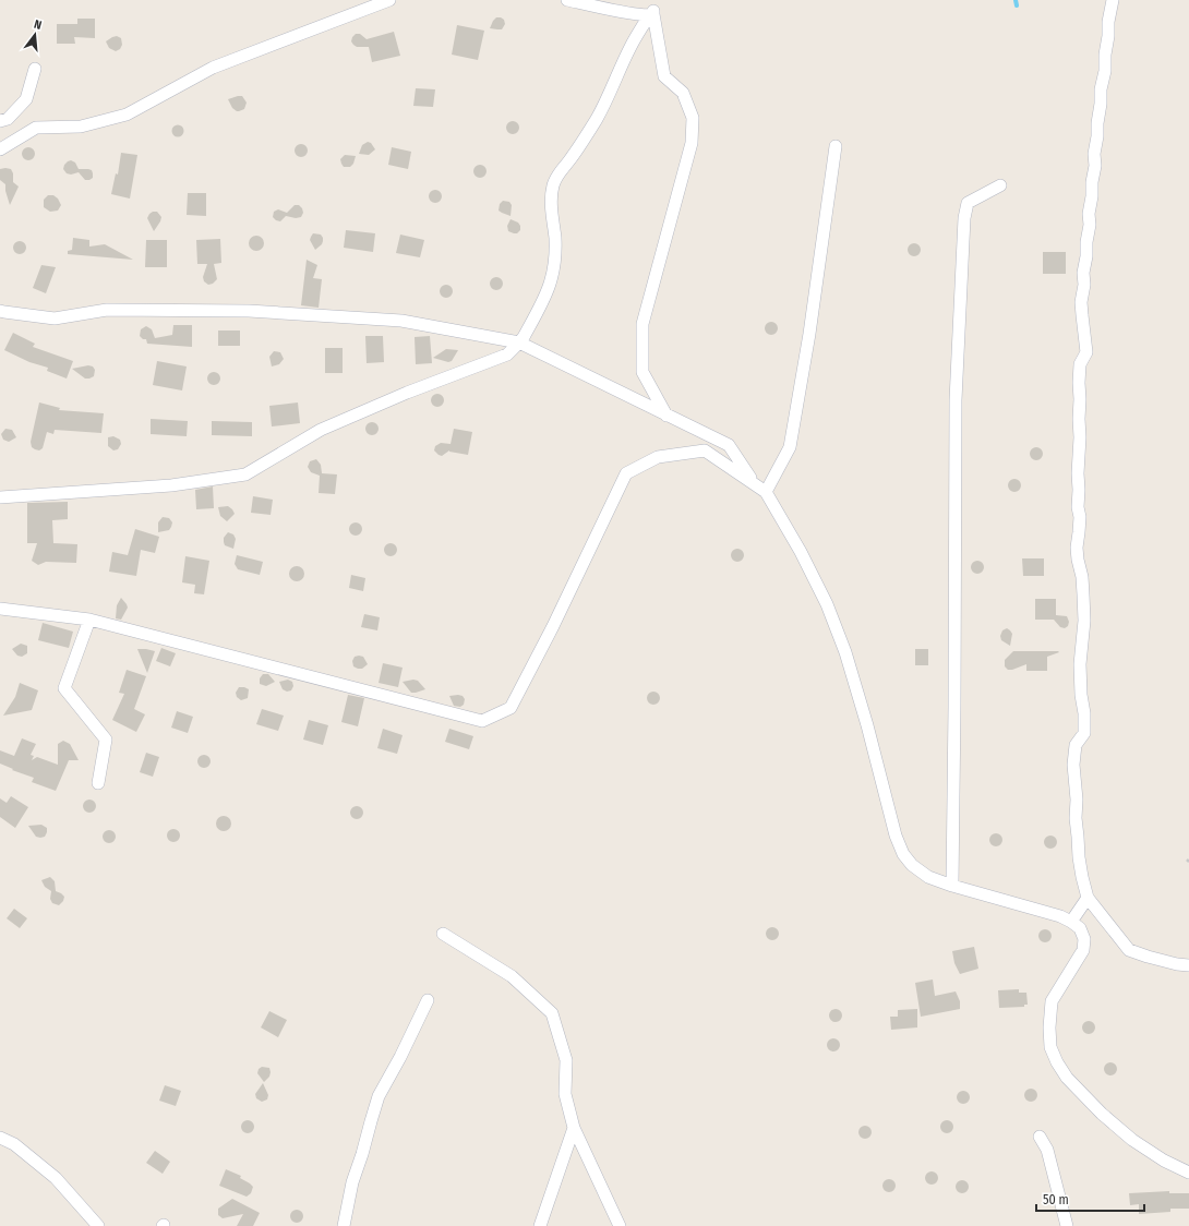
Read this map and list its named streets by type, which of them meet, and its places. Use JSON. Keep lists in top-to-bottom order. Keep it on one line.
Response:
{"scale_bar":"50 m","north":"top"}
